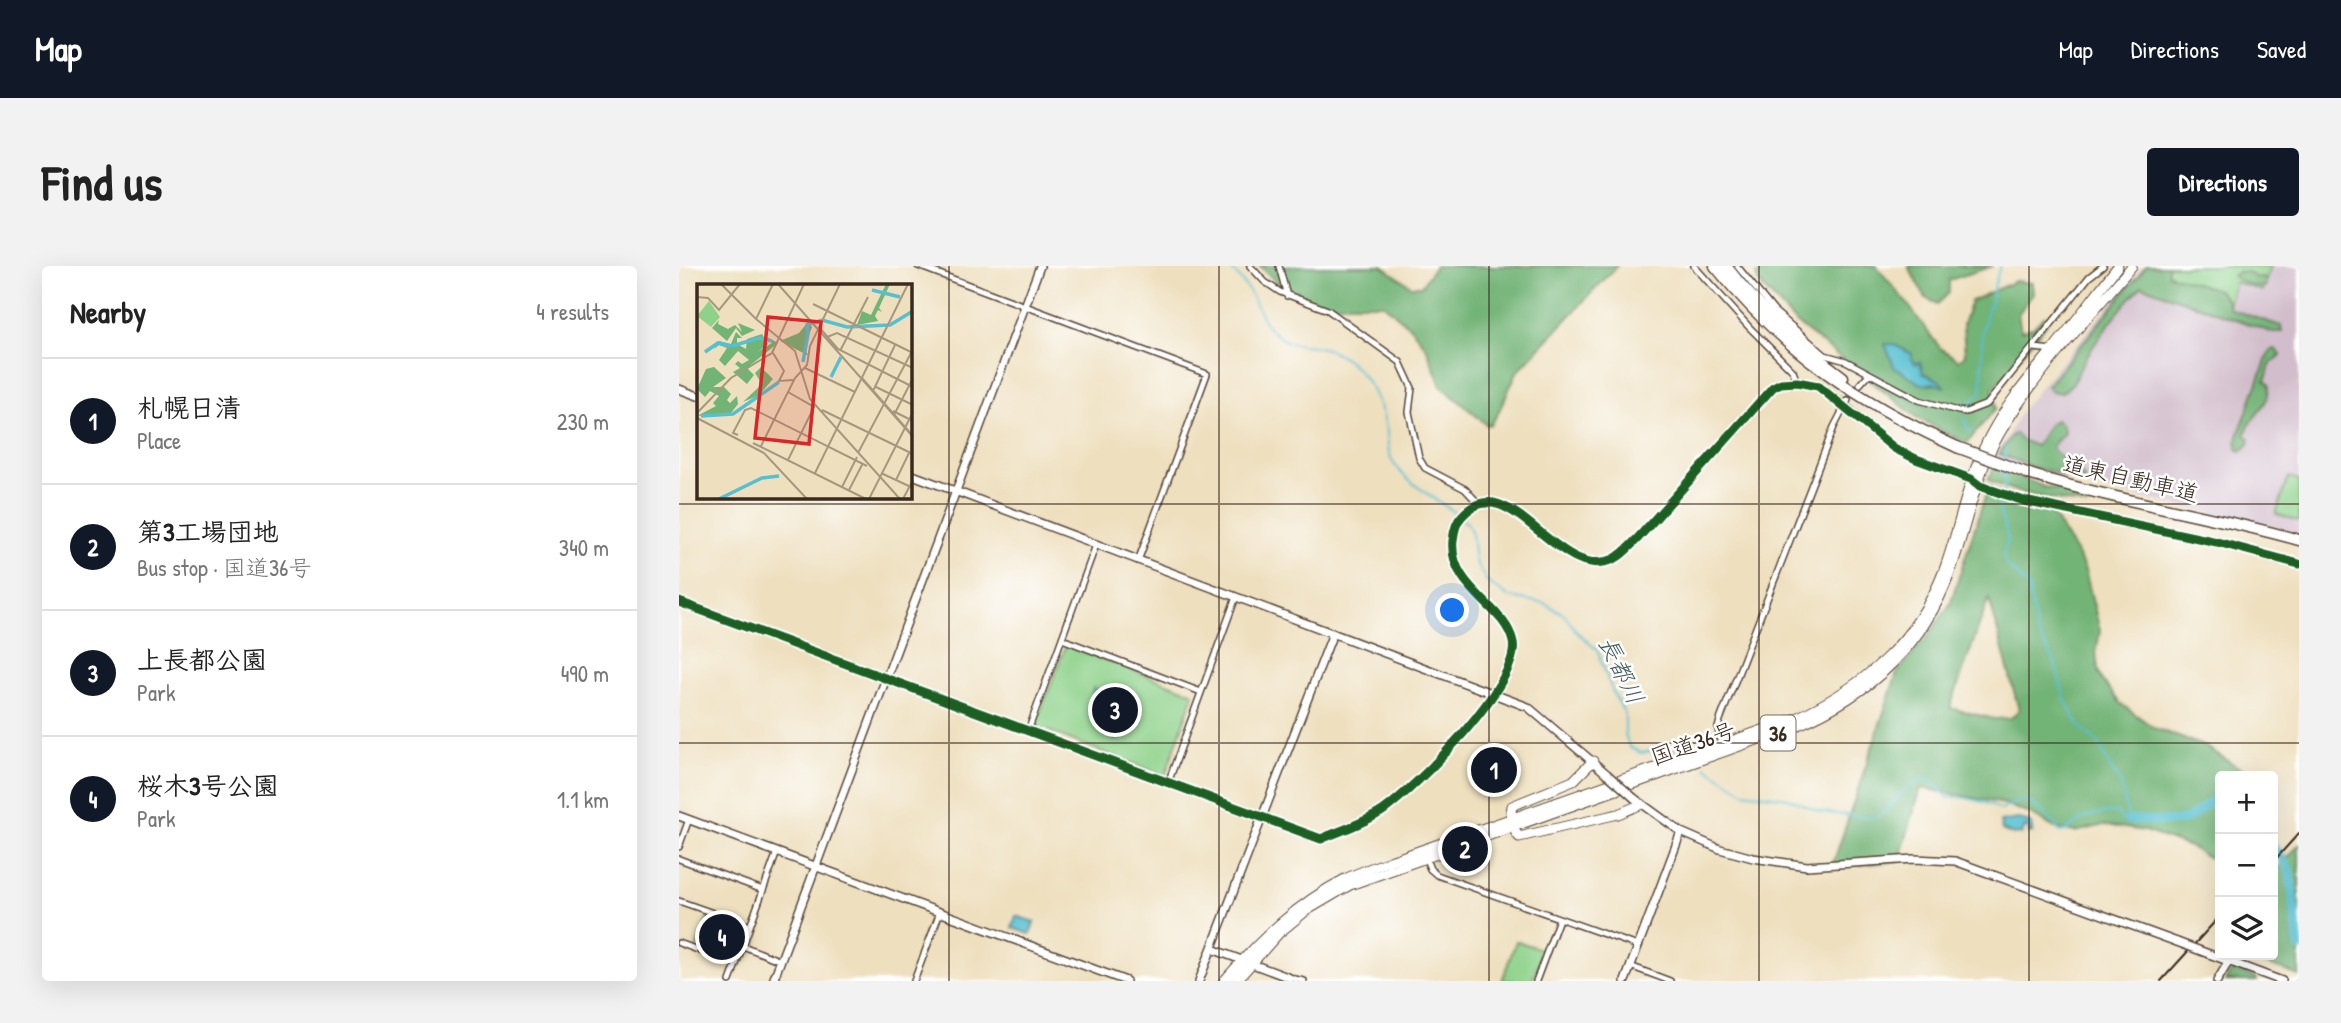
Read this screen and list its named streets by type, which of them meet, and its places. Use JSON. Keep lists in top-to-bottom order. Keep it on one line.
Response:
{"streets":{"highway":["道東自動車道","36","国道36号"]},"crossings":[["36","国道36号"]],"water":["長都川"],"page":{"header":"Map","nav":["Map","Directions","Saved"],"buttons":"Directions","title":"Find us","heading":["Nearby","4 results"],"list":[{"mark":"1","name":"札幌日清","note":"Place","value":"230 m"},{"mark":"2","name":"第3工場団地","note":"Bus stop · 国道36号","value":"340 m"},{"mark":"3","name":"上長都公園","note":"Park","value":"490 m"},{"mark":"4","name":"桜木3号公園","note":"Park","value":"1.1 km"}],"pins":["3","1","2","4"],"map_buttons":["+","−"]}}
